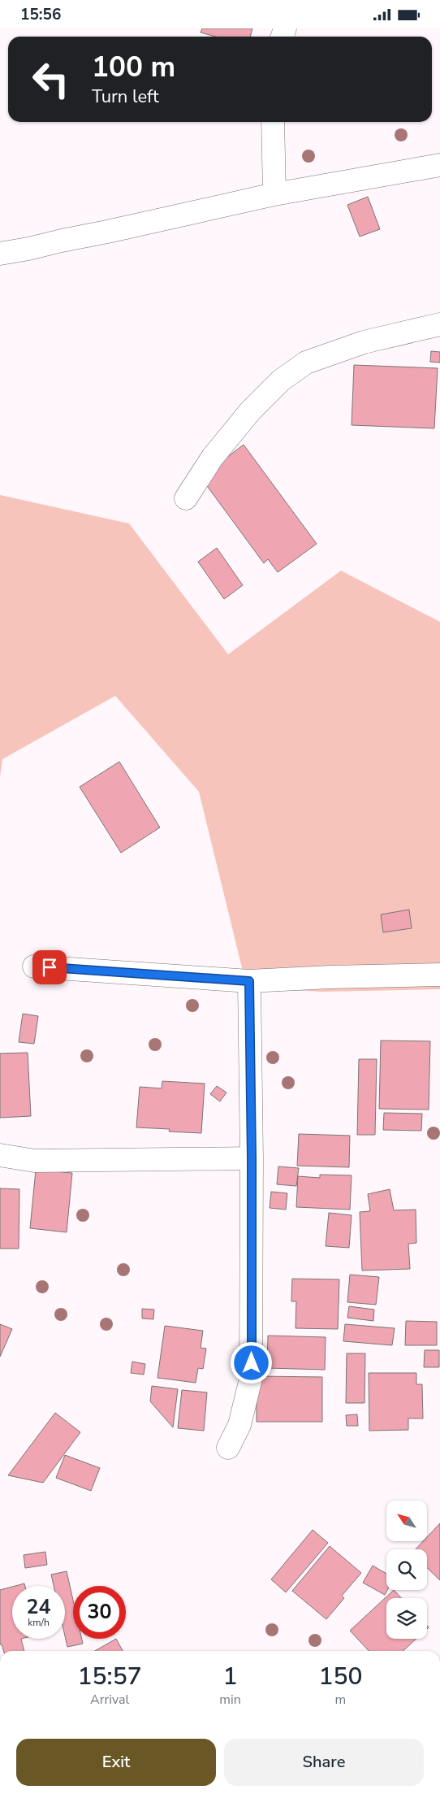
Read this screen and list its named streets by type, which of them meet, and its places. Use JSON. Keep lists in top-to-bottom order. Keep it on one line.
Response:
{"north":"top left","page":{"status":"15:56","turn":["100 m","Turn left"],"speed":"24 km/h","limit":"30","eta":["15:57","Arrival","1","min","150","m"],"buttons":["Exit","Share"]}}
